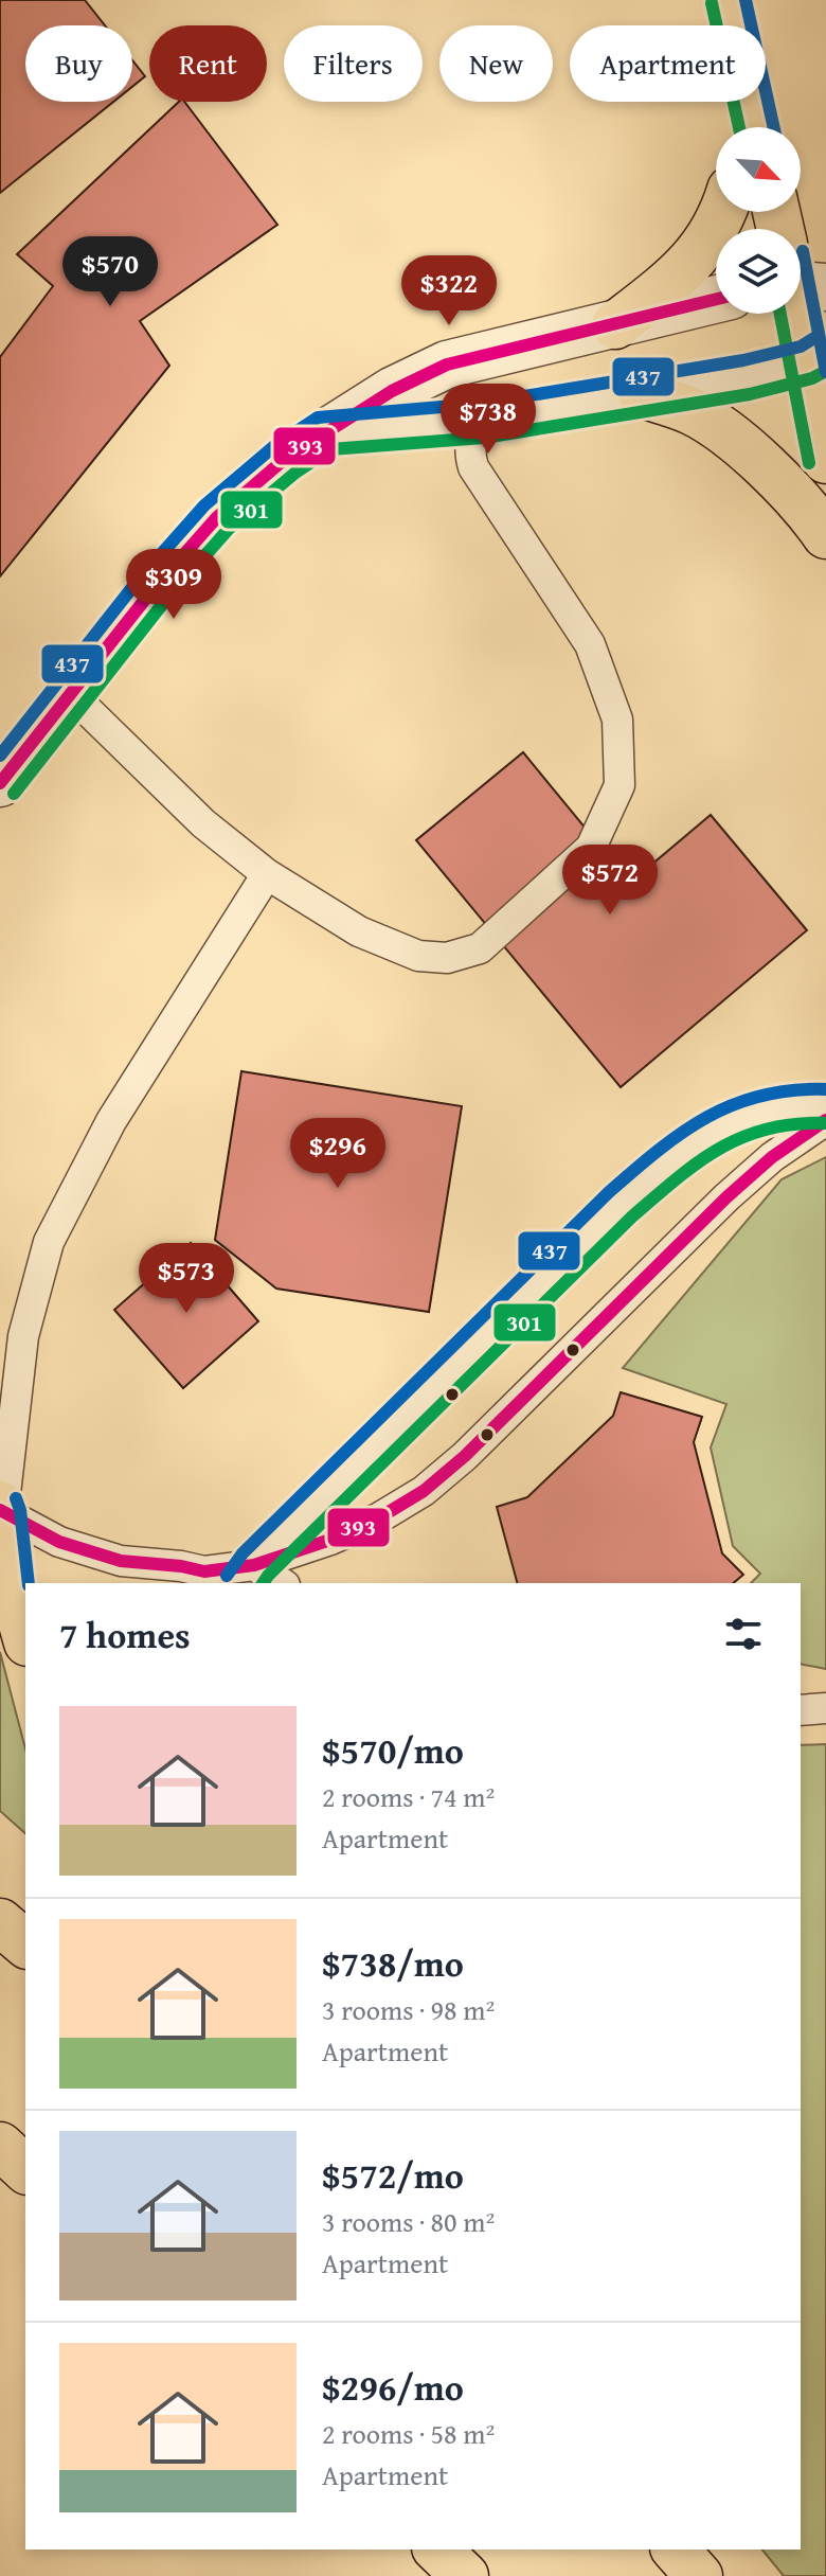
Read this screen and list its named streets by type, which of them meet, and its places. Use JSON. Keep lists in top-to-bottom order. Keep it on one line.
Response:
{"lines":["transit line 437","transit line 301","transit line 393"],"north":"bottom right","page":{"chip":["Buy","Rent","Filters","New","Apartment"],"price":["$570","$322","$738","$309","$572","$296","$573"],"heading":"7 homes","list":[{"name":"$570/mo","note":"2 rooms · 74 m² · Apartment"},{"name":"$738/mo","note":"3 rooms · 98 m² · Apartment"},{"name":"$572/mo","note":"3 rooms · 80 m² · Apartment"},{"name":"$296/mo","note":"2 rooms · 58 m² · Apartment"}]}}
